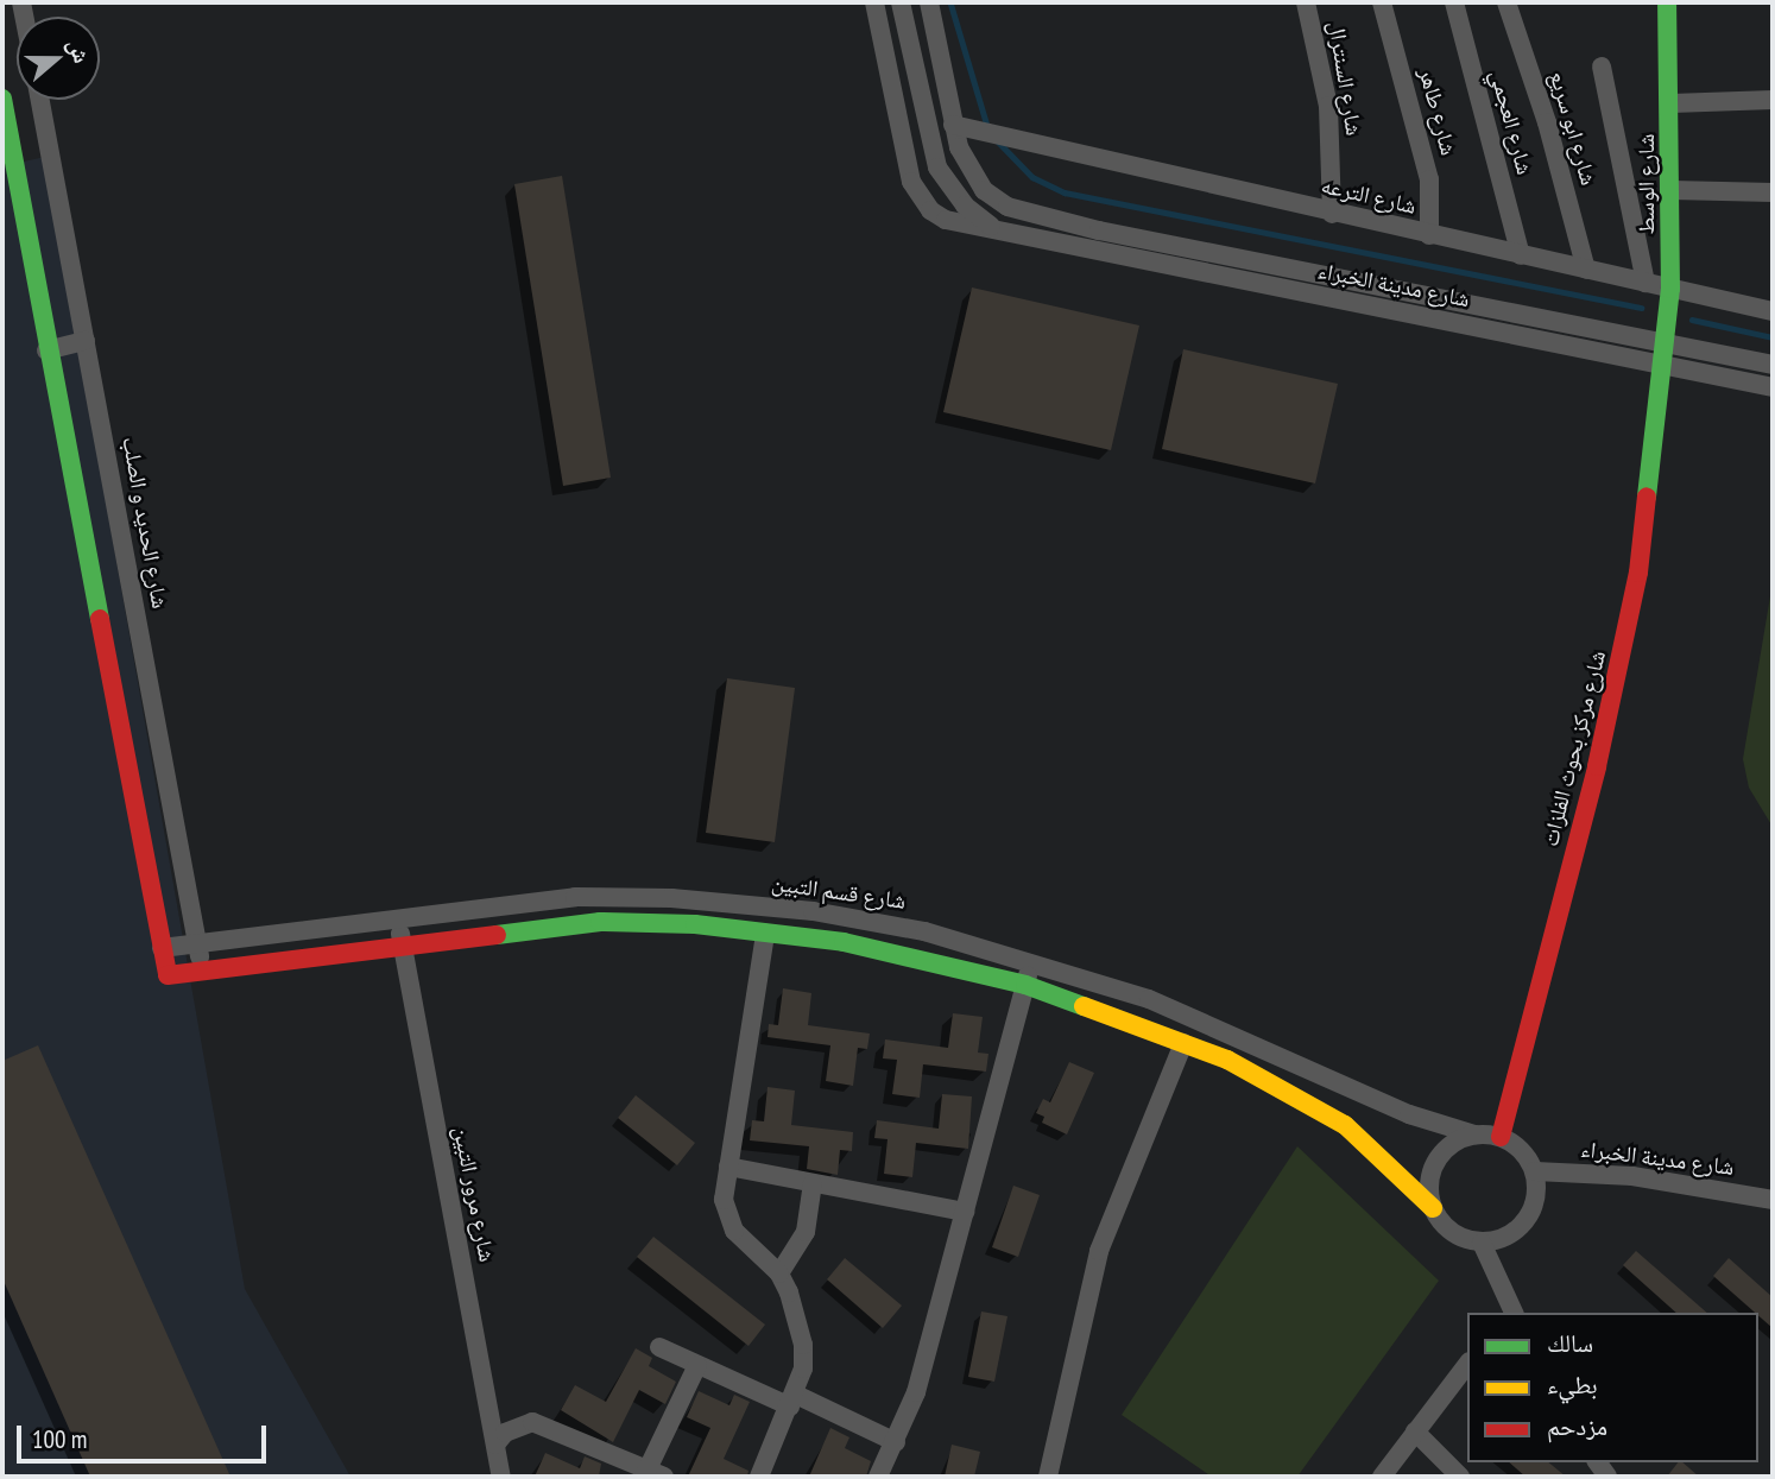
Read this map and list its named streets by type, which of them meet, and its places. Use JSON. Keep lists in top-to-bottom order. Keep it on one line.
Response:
{"streets":{"street":["شارع السنترال","شارع طاهر","شارع العجمي","شارع ابو سريع","شارع الوسط","شارع الترعه","شارع مدينة الخبراء","شارع الحديد و الصلب","شارع مركز بحوث الفلزات","شارع قسم التبين","شارع مرور التبين"]},"crossings":[["شارع السنترال","شارع الترعه"],["شارع طاهر","شارع الترعه"],["شارع العجمي","شارع الترعه"],["شارع ابو سريع","شارع الترعه"],["شارع الوسط","شارع الترعه"],["شارع الوسط","شارع مدينة الخبراء"],["شارع الوسط","شارع مركز بحوث الفلزات"],["شارع الترعه","شارع مدينة الخبراء"],["شارع مدينة الخبراء","شارع مركز بحوث الفلزات"],["شارع مدينة الخبراء","شارع قسم التبين"],["شارع الحديد و الصلب","شارع قسم التبين"],["شارع مركز بحوث الفلزات","شارع قسم التبين"],["شارع قسم التبين","شارع مرور التبين"]],"legend":["سالك","بطيء","مزدحم"],"scale_bar":"100 m","north":"right"}
